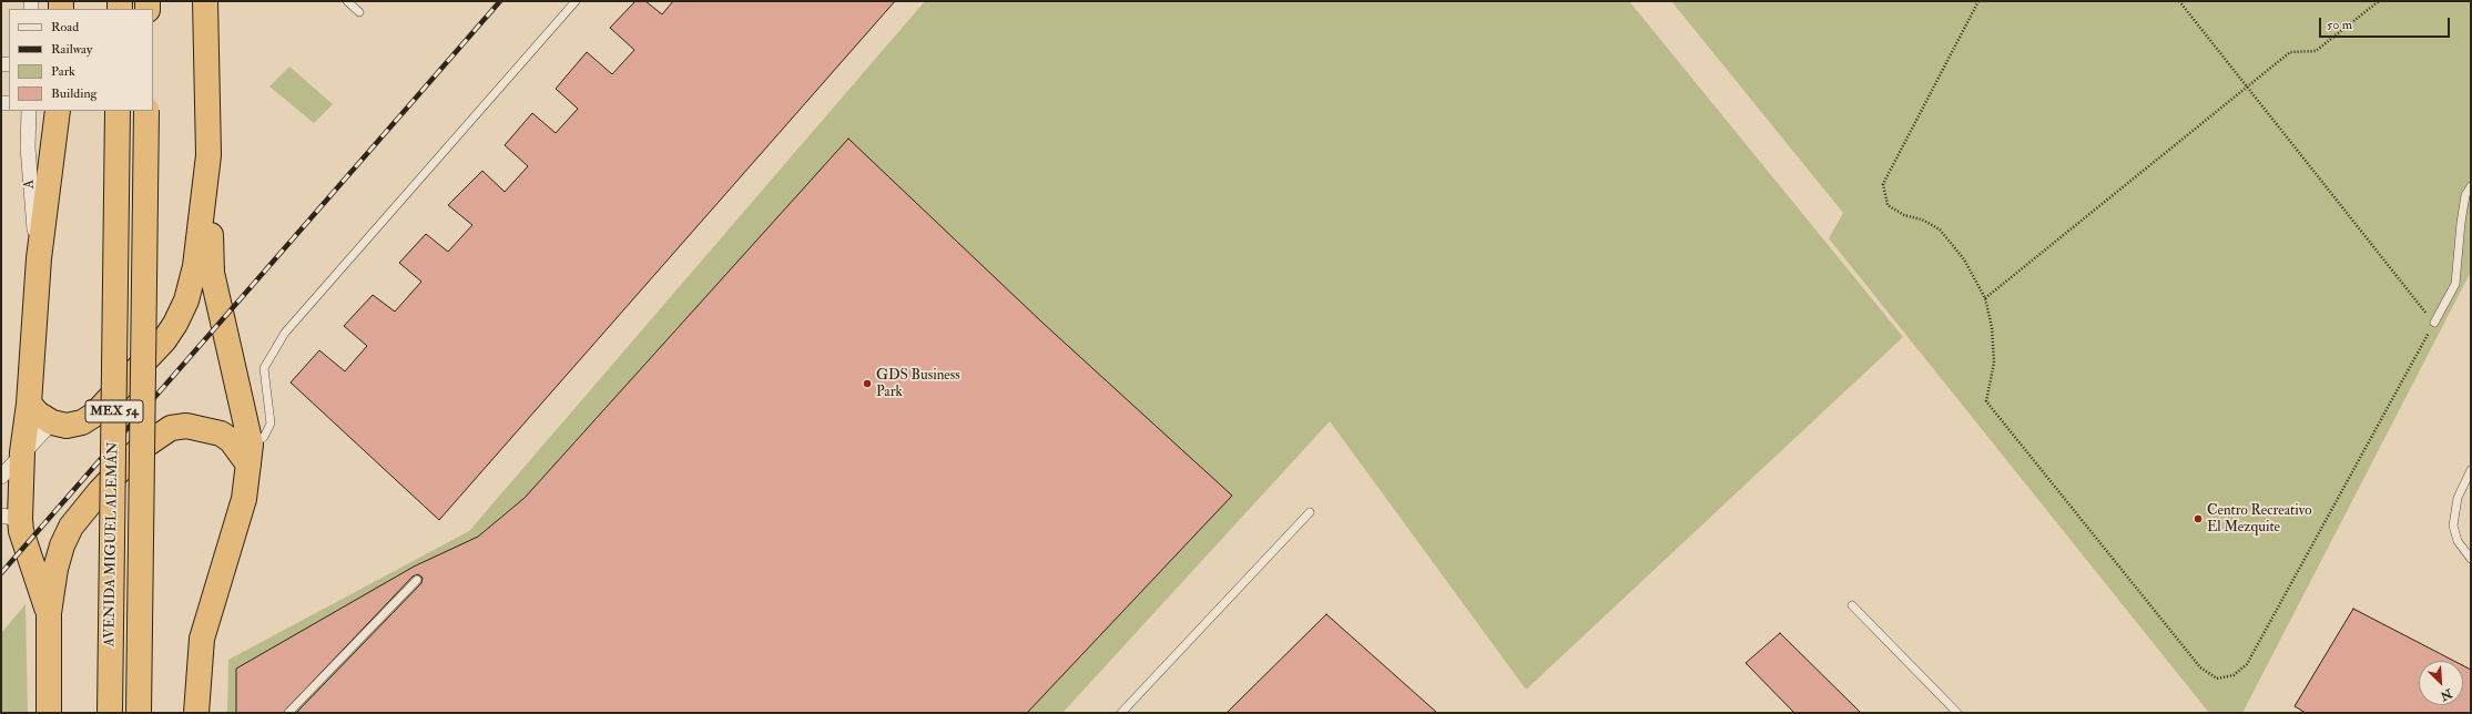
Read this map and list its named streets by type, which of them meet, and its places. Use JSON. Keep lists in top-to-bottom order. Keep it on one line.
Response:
{"streets":{"highway":["MEX 54","AVENIDA MIGUEL ALEMÁN"],"street":["A"]},"places":["GDS Business Park","Centro Recreativo El Mezquite"],"legend":["Road","Railway","Park","Building"],"scale_bar":"50 m","north":"bottom right"}
